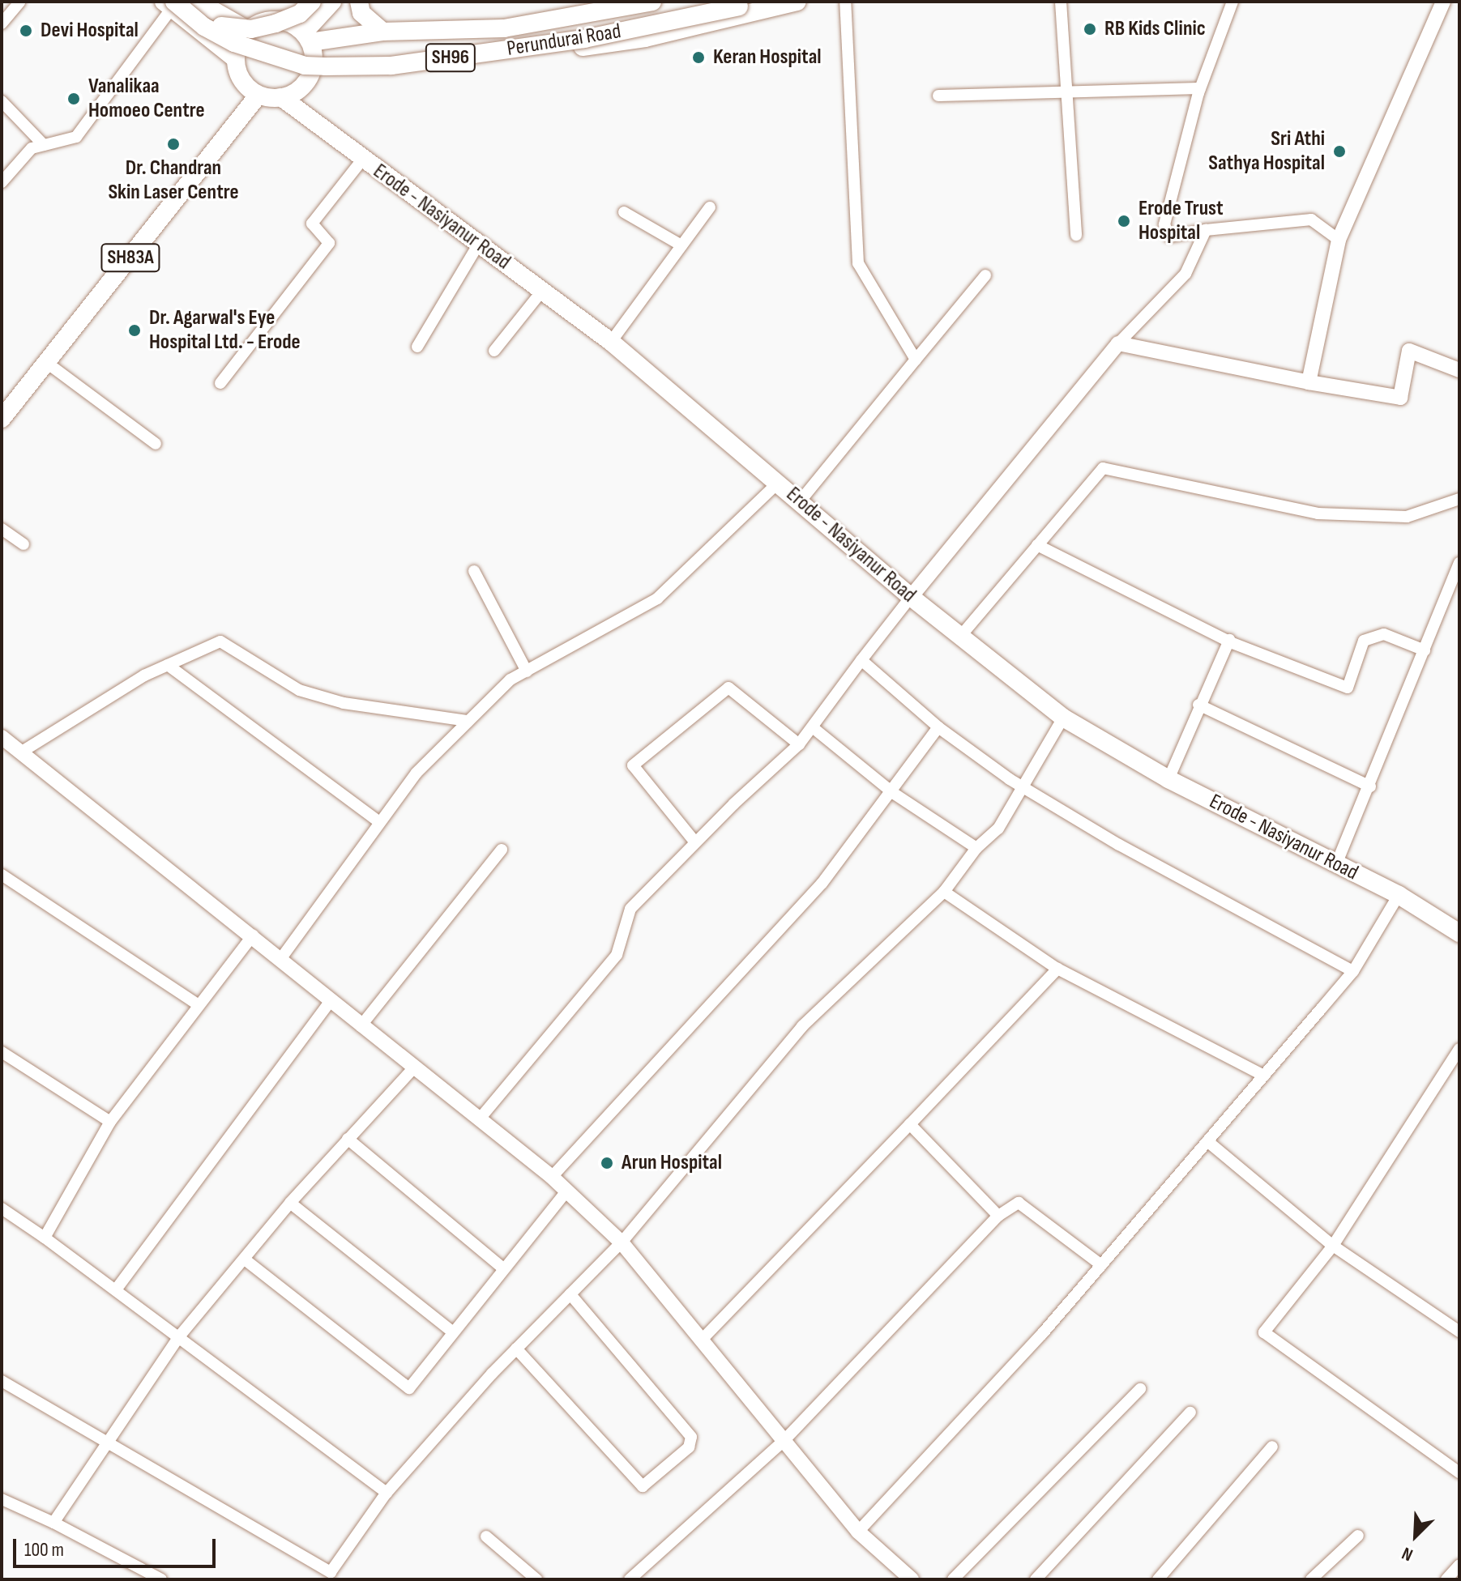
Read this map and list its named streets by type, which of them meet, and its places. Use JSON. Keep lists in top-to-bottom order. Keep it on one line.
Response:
{"streets":{"main road":["Perundurai Road","SH96","Erode - Nasiyanur Road","SH83A"]},"crossings":[["Erode - Nasiyanur Road","SH83A"]],"places":["RB Kids Clinic","Devi Hospital","Keran Hospital","Vanalikaa Homoeo Centre","Dr. Chandran Skin Laser Centre","Sri Athi Sathya Hospital","Erode Trust Hospital","Dr. Agarwal's Eye Hospital Ltd. - Erode","Arun Hospital"],"scale_bar":"100 m","north":"bottom left"}
